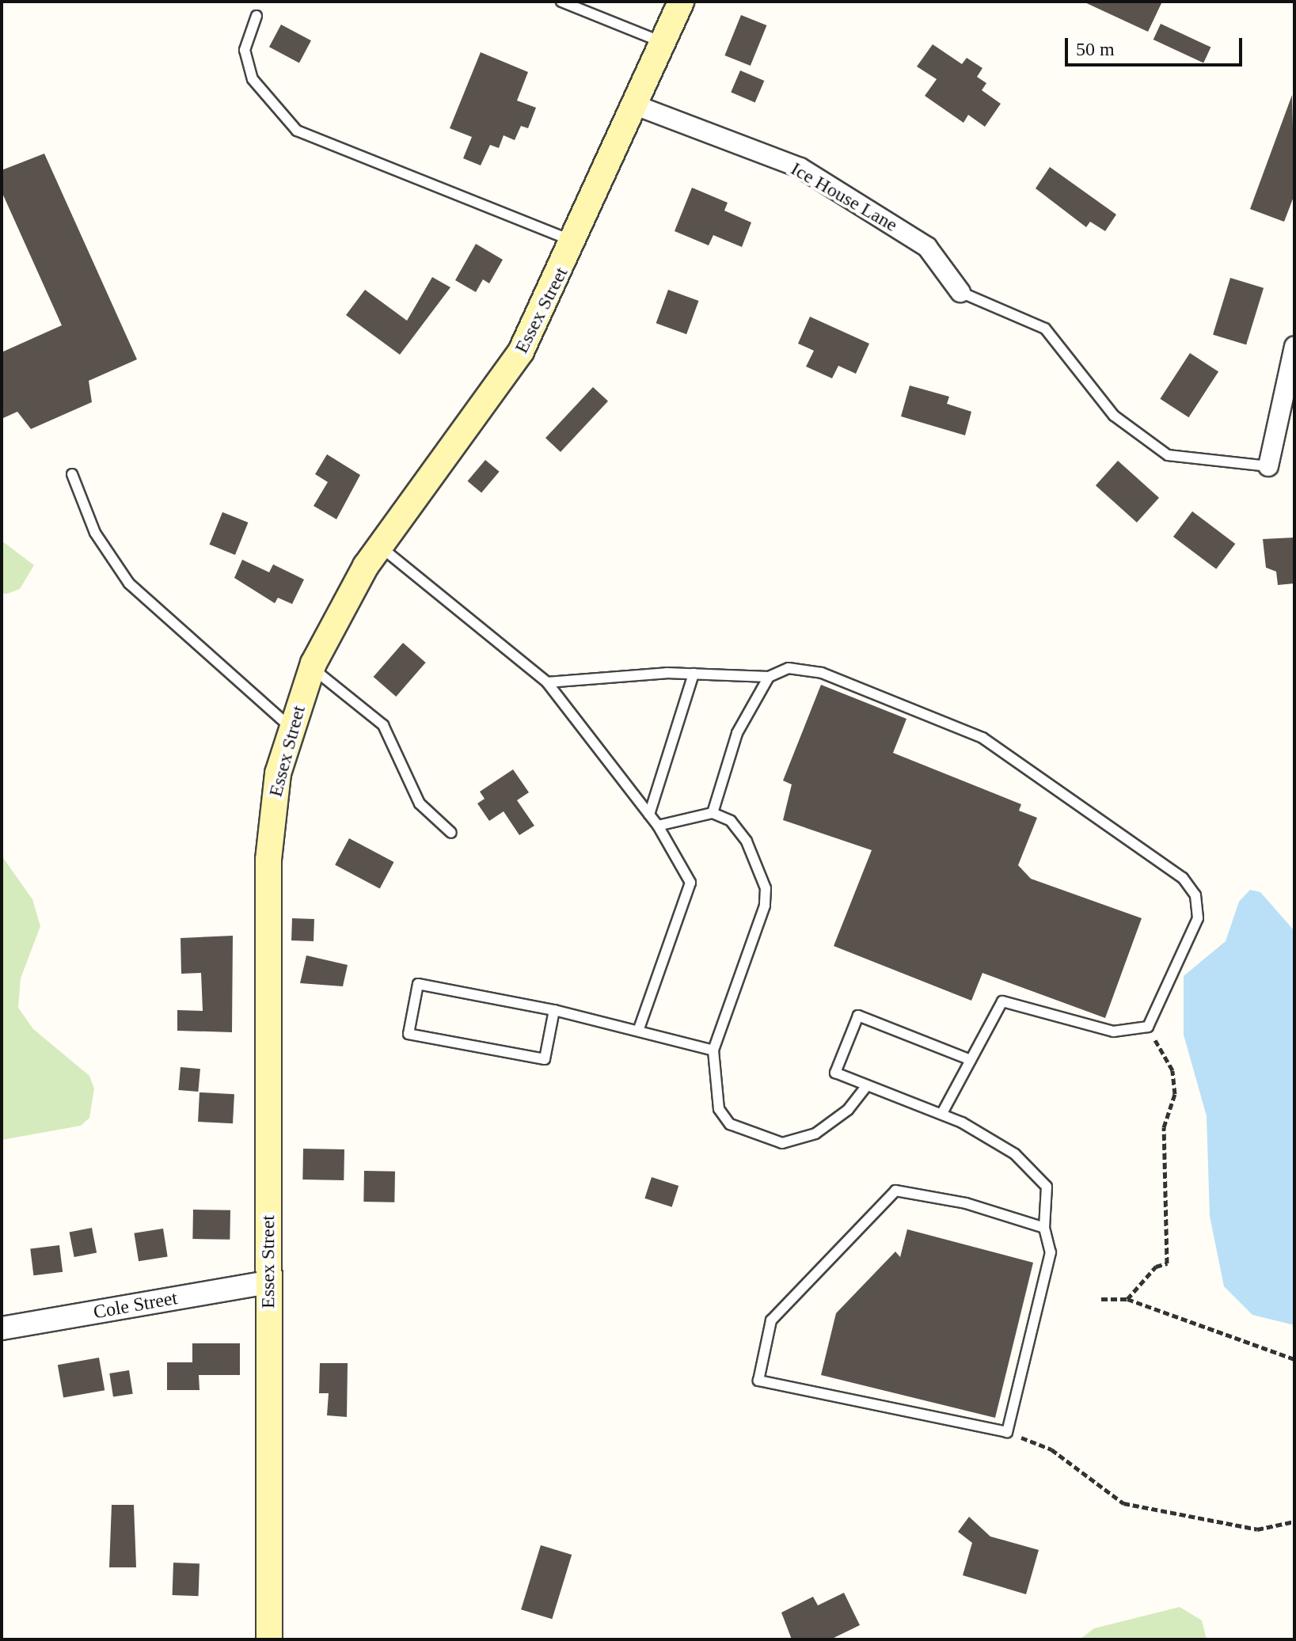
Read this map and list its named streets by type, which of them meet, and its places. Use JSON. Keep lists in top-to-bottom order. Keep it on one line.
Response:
{"streets":{"main road":["Essex Street"],"street":["Ice House Lane","Cole Street"]},"crossings":[["Ice House Lane","Essex Street"],["Essex Street","Cole Street"]],"scale_bar":"50 m"}
